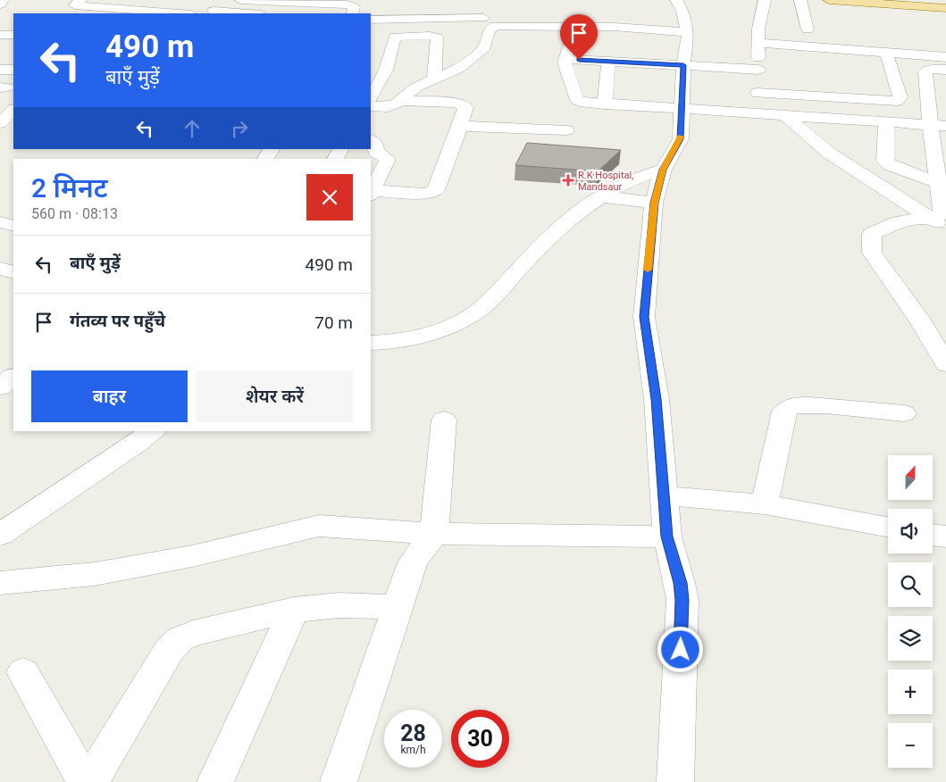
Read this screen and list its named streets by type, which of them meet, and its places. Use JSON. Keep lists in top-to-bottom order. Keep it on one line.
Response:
{"places":{"health":["R.K Hospital, Mandsaur"]},"north":"top","page":{"turn":["490 m","बाएँ मुड़ें"],"heading":["2 मिनट","560 m · 08:13"],"list":[{"name":"बाएँ मुड़ें","value":"490 m"},{"name":"गंतव्य पर पहुँचे","value":"70 m"}],"buttons":["बाहर","शेयर करें"],"map_buttons":["+","−"],"speed":"28 km/h","limit":"30"}}
